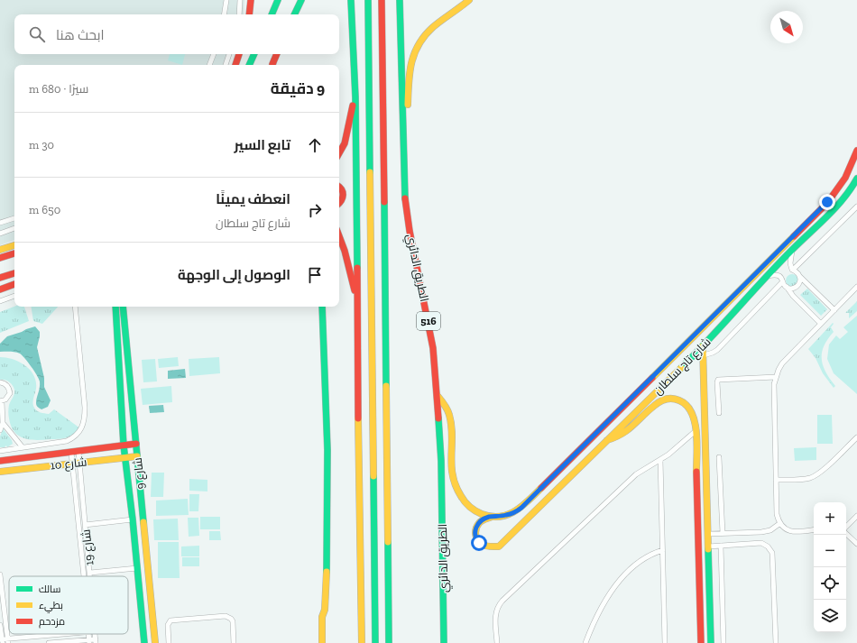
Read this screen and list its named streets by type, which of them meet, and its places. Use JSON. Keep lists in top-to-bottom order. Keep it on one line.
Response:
{"streets":{"main road":["الطريق الدائري","516","شارع تاج سلطان","شارع 10","شارع 9"],"street":["شارع 19"]},"crossings":[["الطريق الدائري","516"],["الطريق الدائري","شارع تاج سلطان"],["شارع 10","شارع 9"],["شارع 10","شارع 19"]],"legend":["سالك","بطيء","مزدحم"],"north":"bottom right","page":{"search":"ابحث هنا","heading":["9 دقيقة","سيرًا · 680 m"],"list":[["تابع السير","30 m"],["انعطف يمينًا","شارع تاج سلطان","650 m"],"الوصول إلى الوجهة"],"map_buttons":["+","−"]}}
